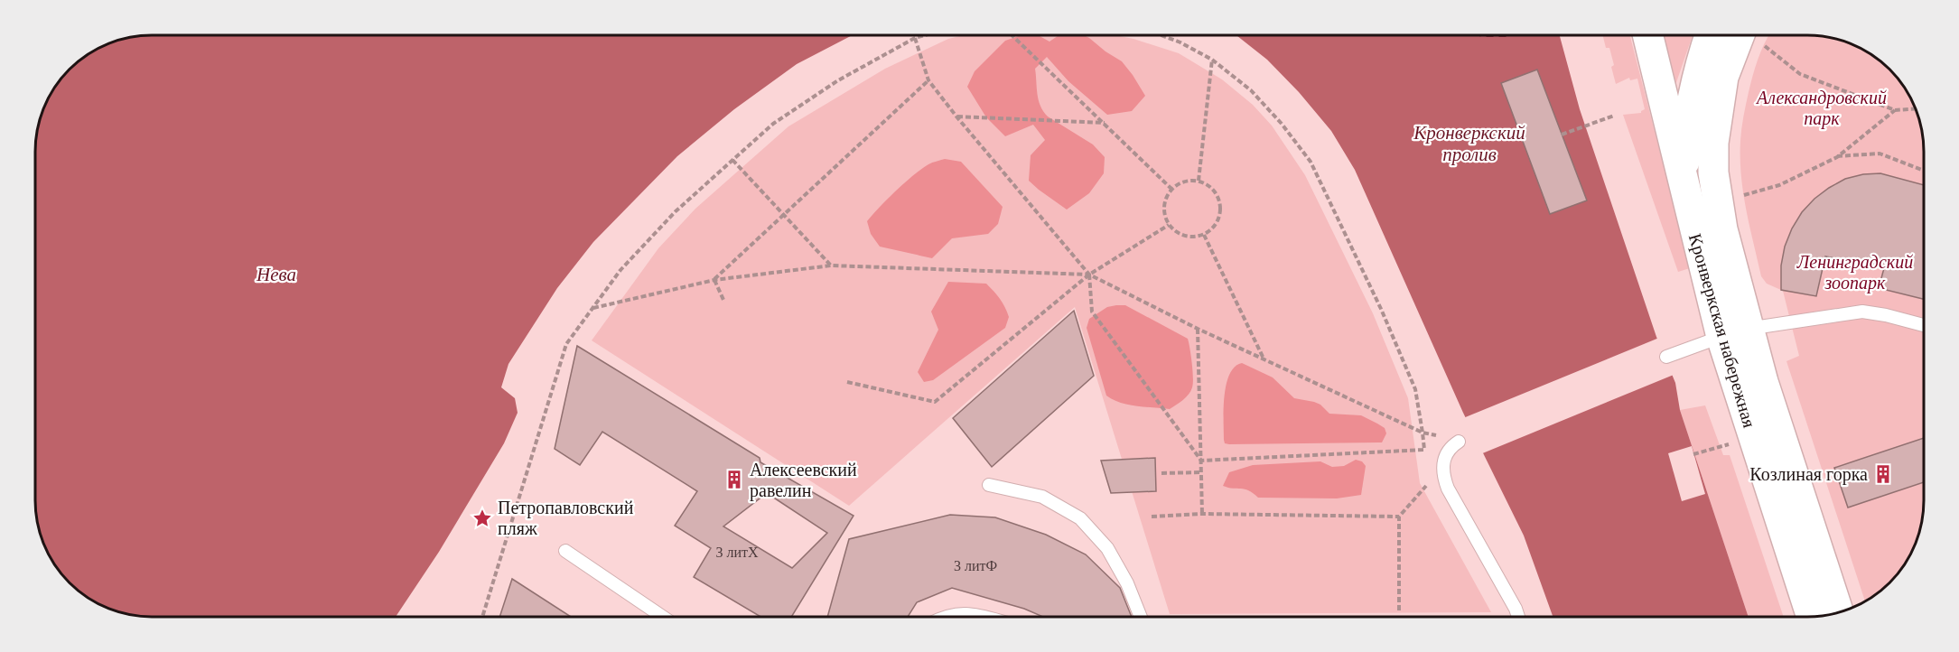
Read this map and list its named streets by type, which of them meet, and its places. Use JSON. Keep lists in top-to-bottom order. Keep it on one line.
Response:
{"streets":{"main road":["Кронверкская набережная"]},"water":["Кронверкский пролив","Нева"],"parks":["Александровский парк","Ленинградский зоопарк"],"places":{"building":["Козлиная горка","Алексеевский равелин"],"place":["Петропавловский пляж"]},"house_numbers":["3 литХ","3 литФ"]}
